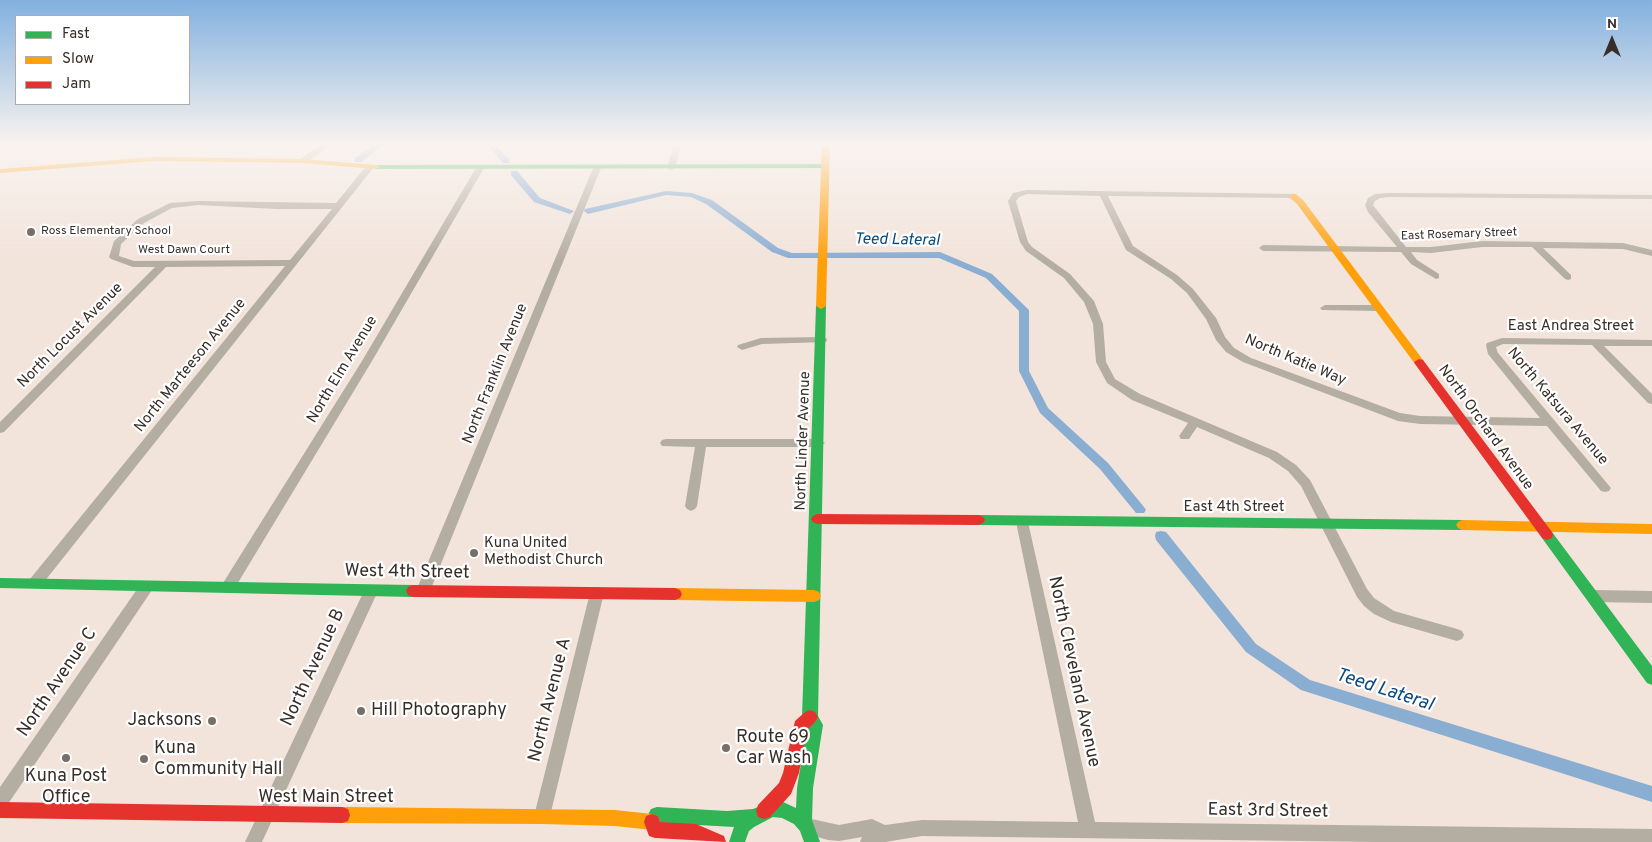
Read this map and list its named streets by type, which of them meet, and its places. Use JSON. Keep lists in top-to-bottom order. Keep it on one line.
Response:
{"streets":{"street":["East Rosemary Street","West Dawn Court","East Andrea Street","North Locust Avenue","North Katie Way","North Marteeson Avenue","North Elm Avenue","North Franklin Avenue","North Katsura Avenue","North Orchard Avenue","North Linder Avenue","East 4th Street","West 4th Street","North Avenue B","North Cleveland Avenue","North Avenue C","North Avenue A","West Main Street","East 3rd Street"]},"crossings":[["East Rosemary Street","North Orchard Avenue"],["West Dawn Court","North Locust Avenue"],["West Dawn Court","North Marteeson Avenue"],["East Andrea Street","North Katsura Avenue"],["North Katie Way","North Katsura Avenue"],["North Katie Way","North Orchard Avenue"],["North Marteeson Avenue","West 4th Street"],["North Elm Avenue","West 4th Street"],["North Franklin Avenue","West 4th Street"],["North Orchard Avenue","East 4th Street"],["North Linder Avenue","East 4th Street"],["North Linder Avenue","West 4th Street"],["North Linder Avenue","West Main Street"],["North Linder Avenue","East 3rd Street"],["East 4th Street","North Cleveland Avenue"],["West 4th Street","North Avenue B"],["West 4th Street","North Avenue C"],["West 4th Street","North Avenue A"],["North Avenue B","West Main Street"],["North Cleveland Avenue","East 3rd Street"],["North Avenue A","West Main Street"],["West Main Street","East 3rd Street"]],"water":["Teed Lateral"],"places":["Ross Elementary School","Kuna United Methodist Church","Hill Photography","Jacksons","Route 69 Car Wash","Kuna Post Office","Kuna Community Hall"],"legend":["Fast","Slow","Jam"],"north":"top"}
